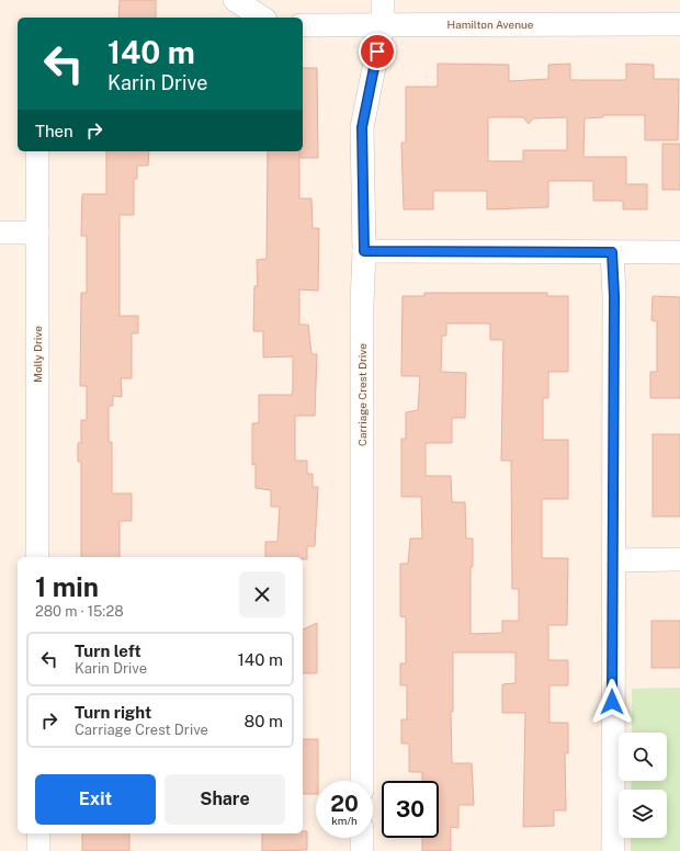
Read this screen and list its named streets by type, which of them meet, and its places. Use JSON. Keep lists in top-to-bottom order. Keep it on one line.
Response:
{"streets":{"street":["Hamilton Avenue","Molly Drive","Carriage Crest Drive"]},"crossings":[["Hamilton Avenue","Carriage Crest Drive"]],"page":{"turn":["140 m","Karin Drive"],"then":"Then","heading":["1 min","280 m · 15:28"],"list":[{"name":"Turn left","note":"Karin Drive","value":"140 m"},{"name":"Turn right","note":"Carriage Crest Drive","value":"80 m"}],"buttons":["Exit","Share"],"speed":"20 km/h","limit":"30"}}
